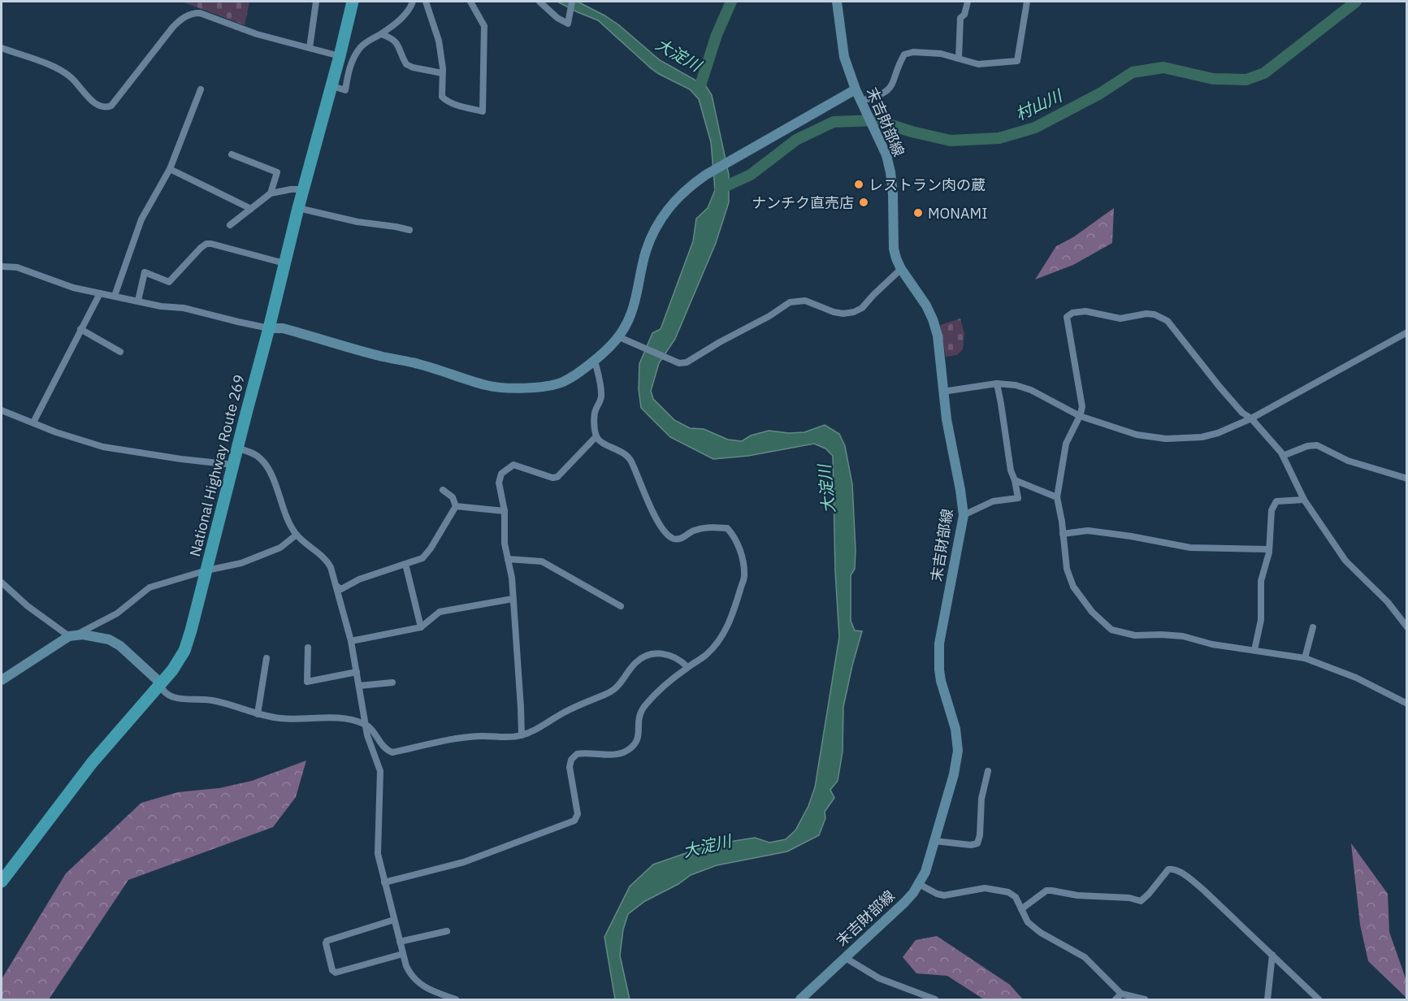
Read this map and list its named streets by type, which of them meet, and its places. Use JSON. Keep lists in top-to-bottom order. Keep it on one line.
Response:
{"streets":{"highway":["National Highway Route 269"],"main road":["末吉財部線"]},"water":["大淀川","村山川"],"places":["レストラン肉の蔵","ナンチク直売店","MONAMI"]}
